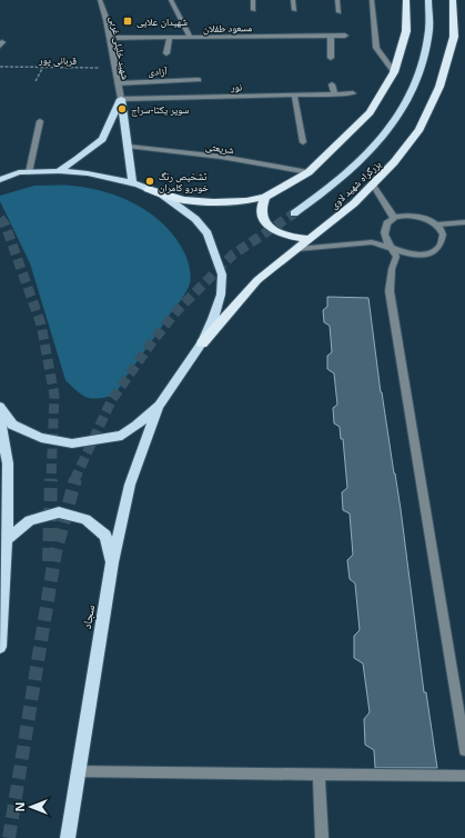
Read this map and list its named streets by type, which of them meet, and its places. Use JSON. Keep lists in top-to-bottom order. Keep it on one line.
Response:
{"streets":{"highway":["بزرگراه شهید لاوی"],"main road":["سجاد"],"street":["مسعود طفلان","شهید خلیلی غربی","آزادی","نور","شریعتی"],"path":["قربانی پور"]},"crossings":[["مسعود طفلان","شهید خلیلی غربی"],["شهید خلیلی غربی","قربانی پور"],["شهید خلیلی غربی","آزادی"],["شهید خلیلی غربی","نور"]],"places":{"transit":["شهیدان علایی"],"other":["سوپر یکتا-سراج","تشخیص رنگ خودرو کامران"]},"north":"left"}
